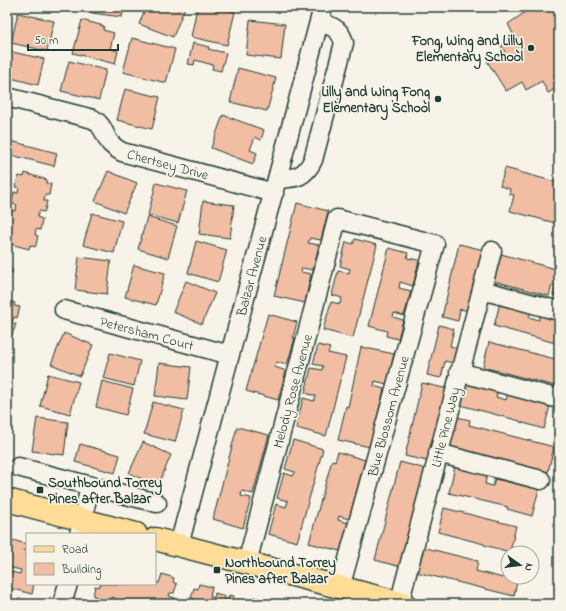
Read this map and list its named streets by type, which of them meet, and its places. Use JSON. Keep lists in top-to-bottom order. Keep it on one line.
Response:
{"streets":{"street":["Chertsey Drive","Balzar Avenue","Petersham Court","Melody Rose Avenue","Blue Blossom Avenue","Little Pine Way"]},"crossings":[["Chertsey Drive","Balzar Avenue"],["Balzar Avenue","Petersham Court"],["Melody Rose Avenue","Blue Blossom Avenue"]],"places":{"other":["Fong, Wing and Lilly Elementary School","Lilly and Wing Fong Elementary School"],"transit":["Southbound Torrey Pines after Balzar","Northbound Torrey Pines after Balzar"]},"legend":["Road","Building"],"scale_bar":"50 m","north":"right"}
